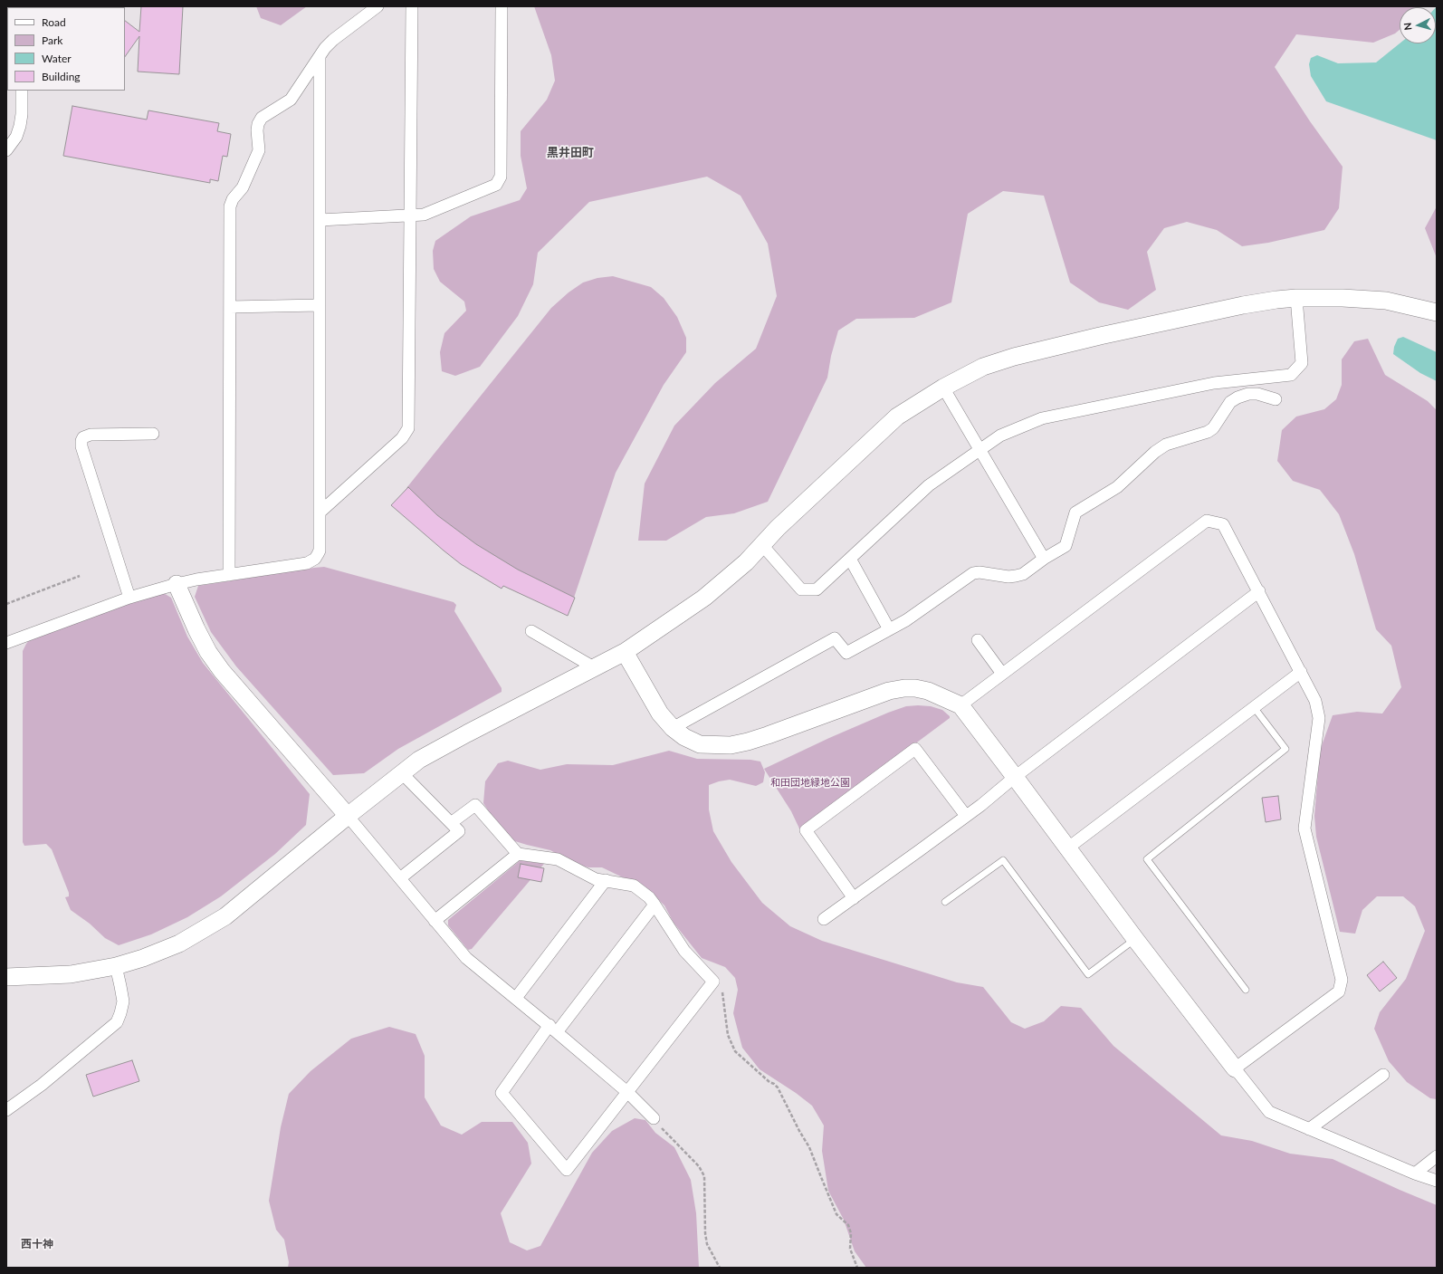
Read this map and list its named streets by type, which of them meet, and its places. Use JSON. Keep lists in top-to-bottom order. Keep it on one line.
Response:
{"districts":["黒井田町","西十神"],"parks":["和田団地緑地公園"],"legend":["Road","Park","Water","Building"],"north":"left"}
